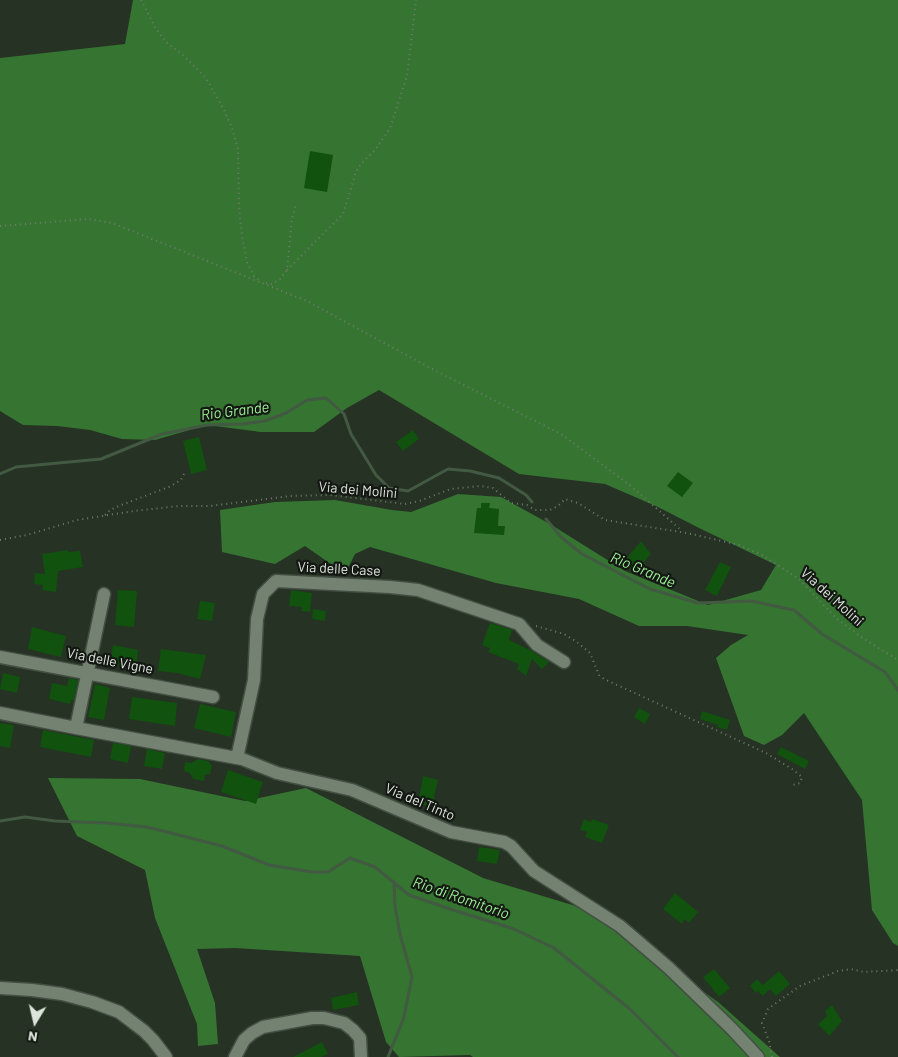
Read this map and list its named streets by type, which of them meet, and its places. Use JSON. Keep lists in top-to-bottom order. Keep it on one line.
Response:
{"streets":{"street":["Via delle Case","Via delle Vigne","Via del Tinto"],"path":["Via dei Molini"]},"crossings":[["Via delle Case","Via del Tinto"]],"water":["Rio Grande","Rio di Romitorio"],"north":"bottom"}
